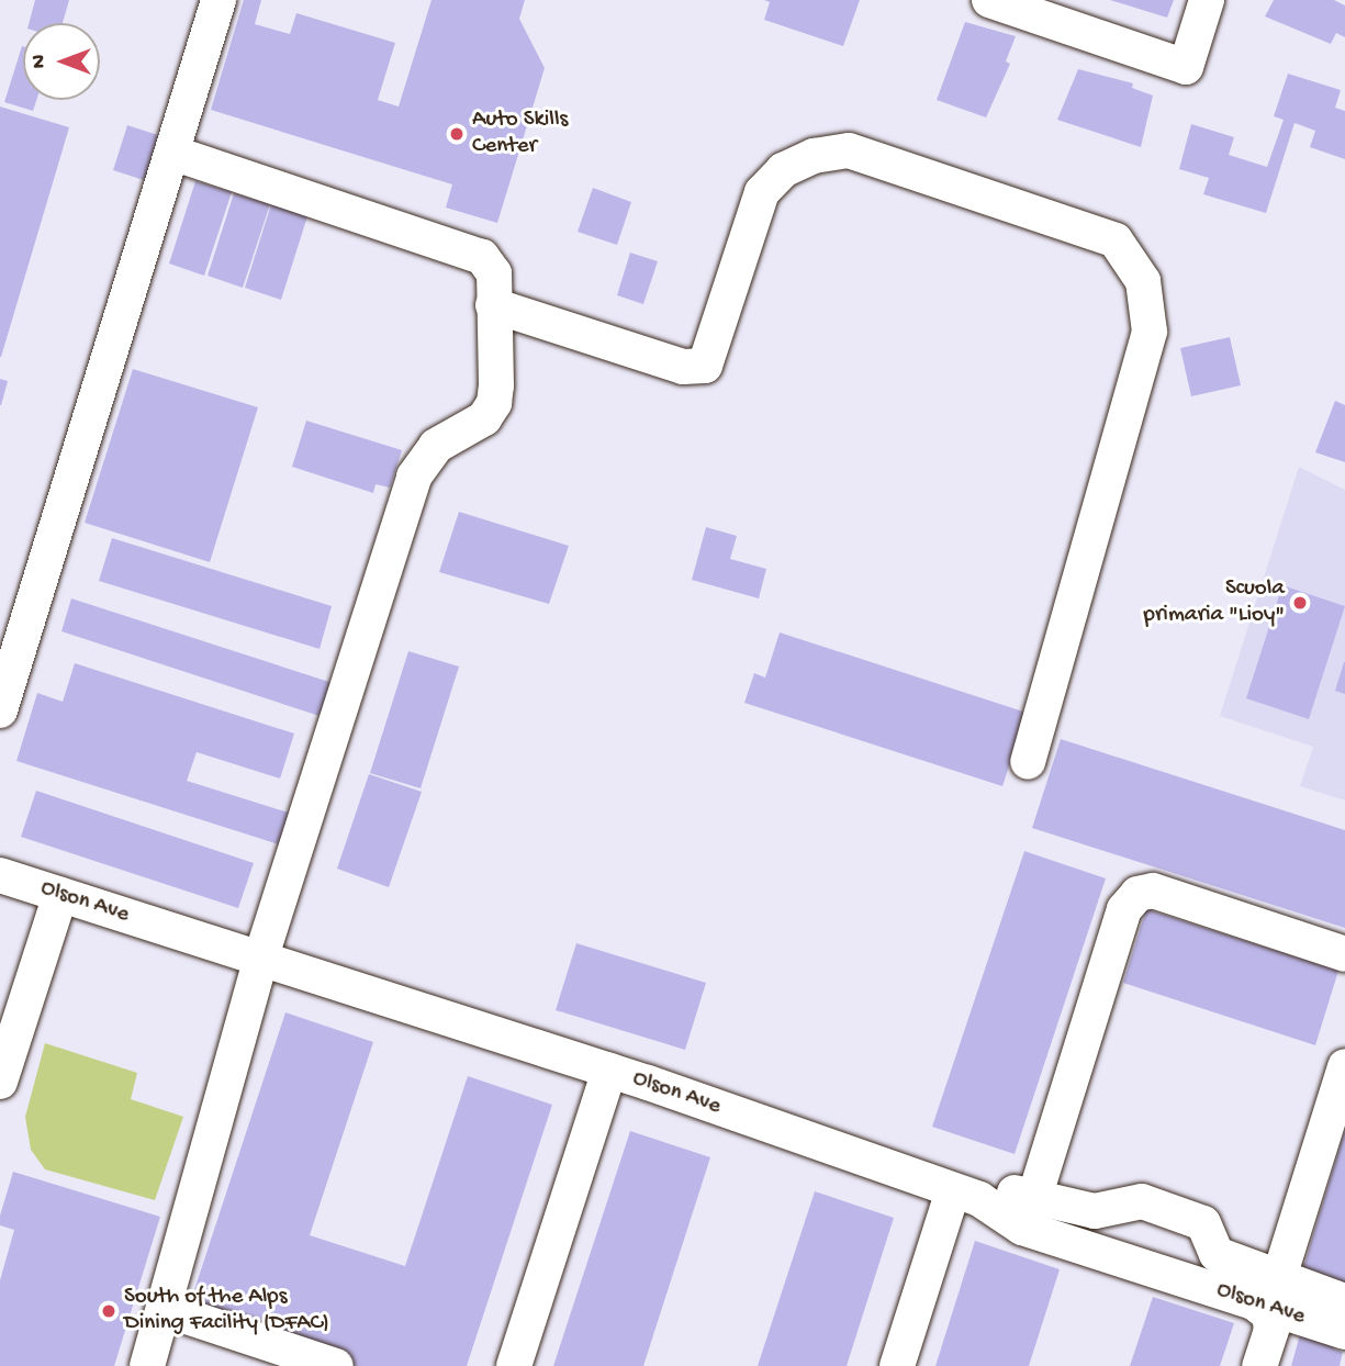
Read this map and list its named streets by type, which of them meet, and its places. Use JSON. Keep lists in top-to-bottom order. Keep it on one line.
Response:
{"streets":{"street":["Olson Ave"]},"places":["Auto Skills Center","Scuola primaria \"Lioy\"","South of the Alps Dining Facility (DFAC)"],"north":"left"}
